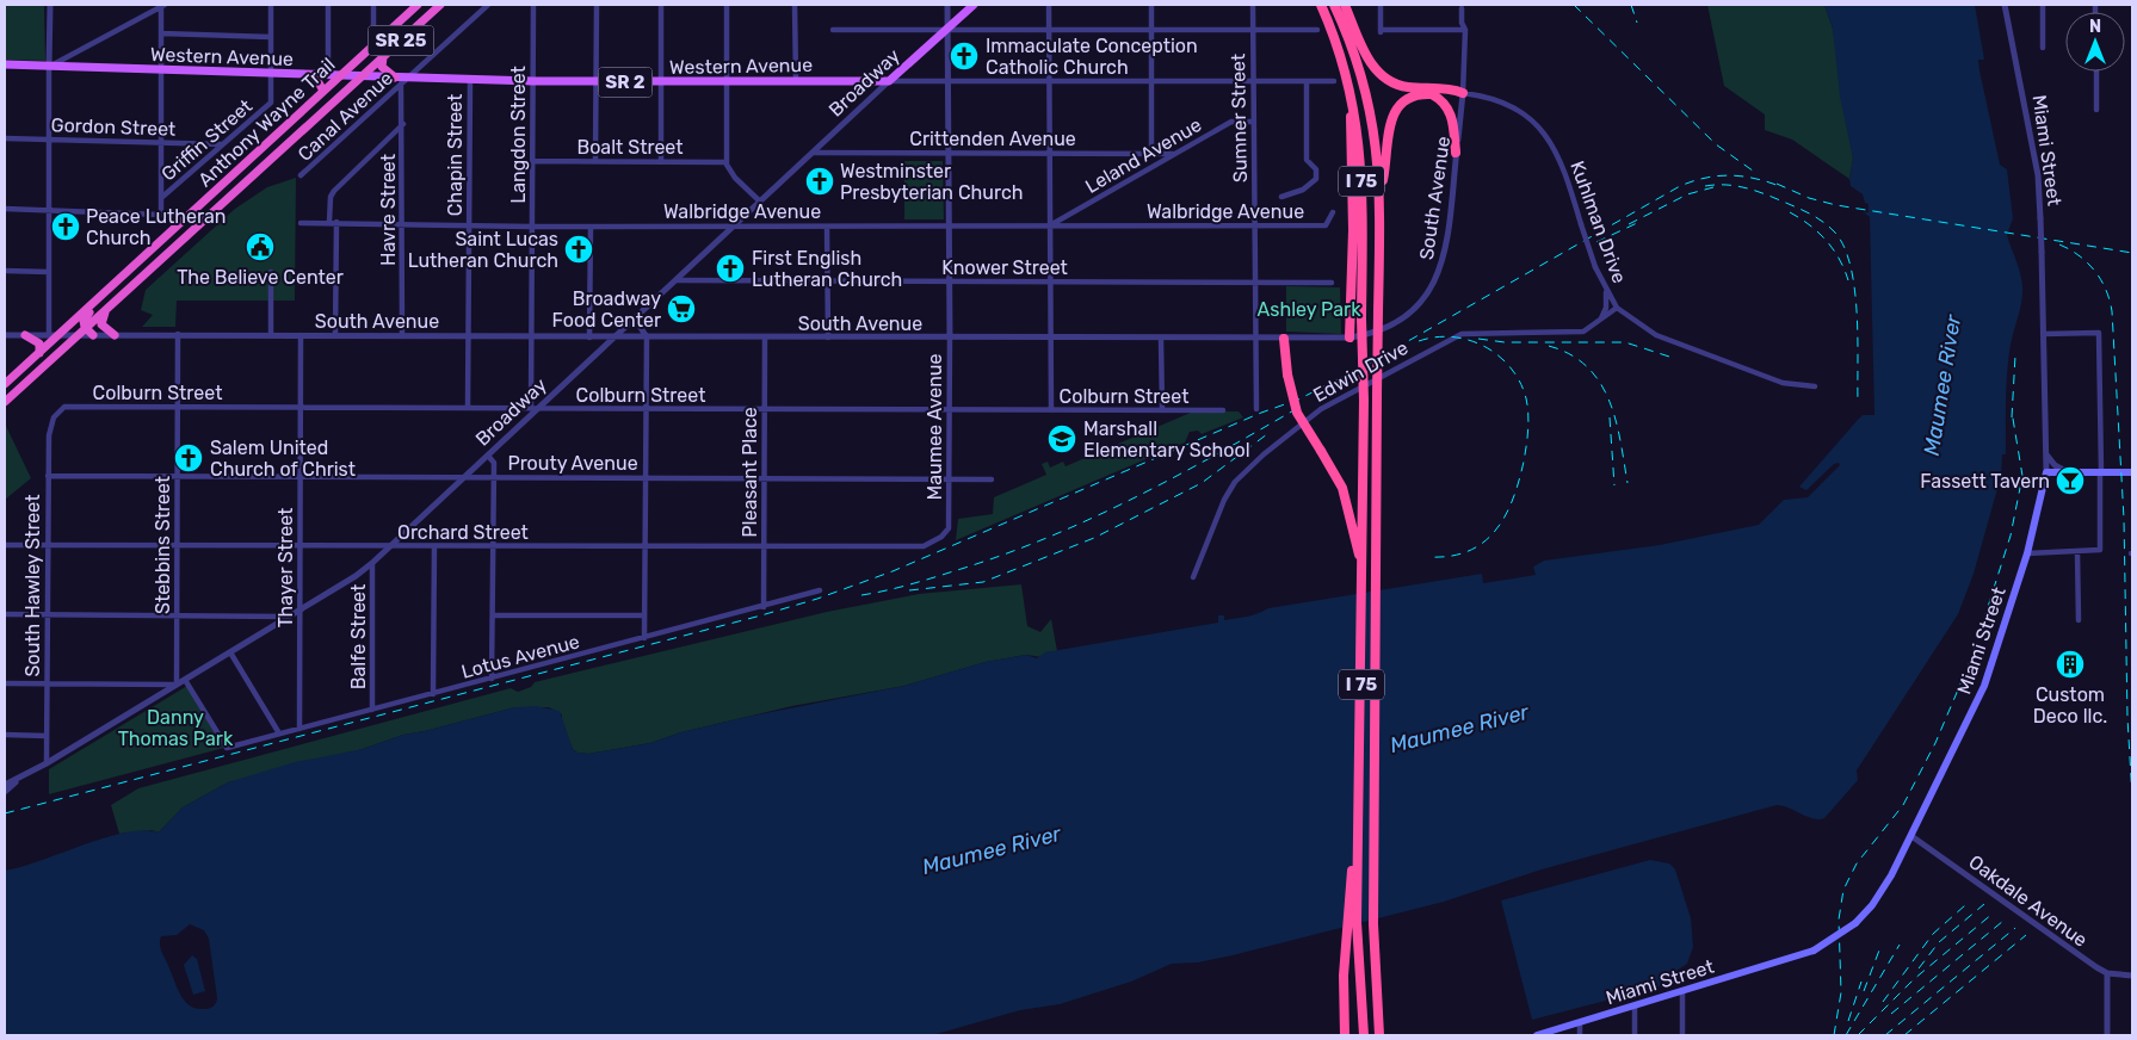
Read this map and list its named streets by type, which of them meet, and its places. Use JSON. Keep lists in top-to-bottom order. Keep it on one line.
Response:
{"streets":{"highway":["SR 25","Anthony Wayne Trail","I 75"],"main road":["Western Avenue","SR 2","Broadway","Miami Street"],"street":["Canal Avenue","Sumner Street","Gordon Street","Langdon Street","Crittenden Avenue","Griffin Street","Boalt Street","Chapin Street","Leland Avenue","South Avenue","Havre Street","Walbridge Avenue","Kuhlman Drive","Knower Street","Edwin Drive","Colburn Street","Maumee Avenue","Prouty Avenue","Pleasant Place","Orchard Street","Stebbins Street","Thayer Street","South Hawley Street","Balfe Street","Lotus Avenue","Oakdale Avenue"]},"crossings":[["Western Avenue","Broadway"],["Western Avenue","Canal Avenue"],["Western Avenue","Sumner Street"],["Western Avenue","Anthony Wayne Trail"],["Western Avenue","Langdon Street"],["Western Avenue","Griffin Street"],["Western Avenue","Chapin Street"],["Western Avenue","Havre Street"],["Western Avenue","Maumee Avenue"],["Broadway","Crittenden Avenue"],["Broadway","South Avenue"],["Broadway","Walbridge Avenue"],["Broadway","Knower Street"],["Broadway","Colburn Street"],["Broadway","Maumee Avenue"],["Broadway","Prouty Avenue"],["Broadway","Orchard Street"],["Broadway","Stebbins Street"],["Broadway","Thayer Street"],["Broadway","South Hawley Street"],["Broadway","Balfe Street"],["Broadway","Lotus Avenue"],["Canal Avenue","Havre Street"],["Sumner Street","Leland Avenue"],["Sumner Street","South Avenue"],["Sumner Street","Walbridge Avenue"],["Sumner Street","Knower Street"],["Anthony Wayne Trail","South Avenue"],["Gordon Street","Griffin Street"],["Langdon Street","Boalt Street"],["Langdon Street","South Avenue"],["Langdon Street","Walbridge Avenue"],["Langdon Street","Colburn Street"],["Crittenden Avenue","Leland Avenue"],["Crittenden Avenue","Maumee Avenue"],["Miami Street","Oakdale Avenue"],["Chapin Street","South Avenue"],["Chapin Street","Walbridge Avenue"],["Chapin Street","Colburn Street"],["Leland Avenue","Walbridge Avenue"],["South Avenue","Havre Street"],["South Avenue","Kuhlman Drive"],["South Avenue","Maumee Avenue"],["South Avenue","Pleasant Place"],["South Avenue","Stebbins Street"],["South Avenue","Thayer Street"],["Havre Street","Walbridge Avenue"],["Walbridge Avenue","Maumee Avenue"],["Kuhlman Drive","Edwin Drive"],["Knower Street","Maumee Avenue"],["Colburn Street","Maumee Avenue"],["Colburn Street","Pleasant Place"],["Colburn Street","Stebbins Street"],["Colburn Street","Thayer Street"],["Colburn Street","South Hawley Street"],["Maumee Avenue","Prouty Avenue"],["Maumee Avenue","Orchard Street"],["Prouty Avenue","Pleasant Place"],["Prouty Avenue","Stebbins Street"],["Prouty Avenue","Thayer Street"],["Prouty Avenue","South Hawley Street"],["Pleasant Place","Orchard Street"],["Pleasant Place","Lotus Avenue"],["Orchard Street","Stebbins Street"],["Orchard Street","Thayer Street"],["Orchard Street","South Hawley Street"],["Thayer Street","Lotus Avenue"],["Balfe Street","Lotus Avenue"]],"water":["Maumee River"],"parks":["Ashley Park","Danny Thomas Park"],"places":{"church":["Immaculate Conception Catholic Church","Westminster Presbyterian Church","Peace Lutheran Church","Saint Lucas Lutheran Church","First English Lutheran Church","Salem United Church of Christ"],"public building":["The Believe Center"],"supermarket":["Broadway Food Center"],"school or university":["Marshall Elementary School"],"bar":["Fassett Tavern"],"building":["Custom Deco llc."]},"north":"top"}
